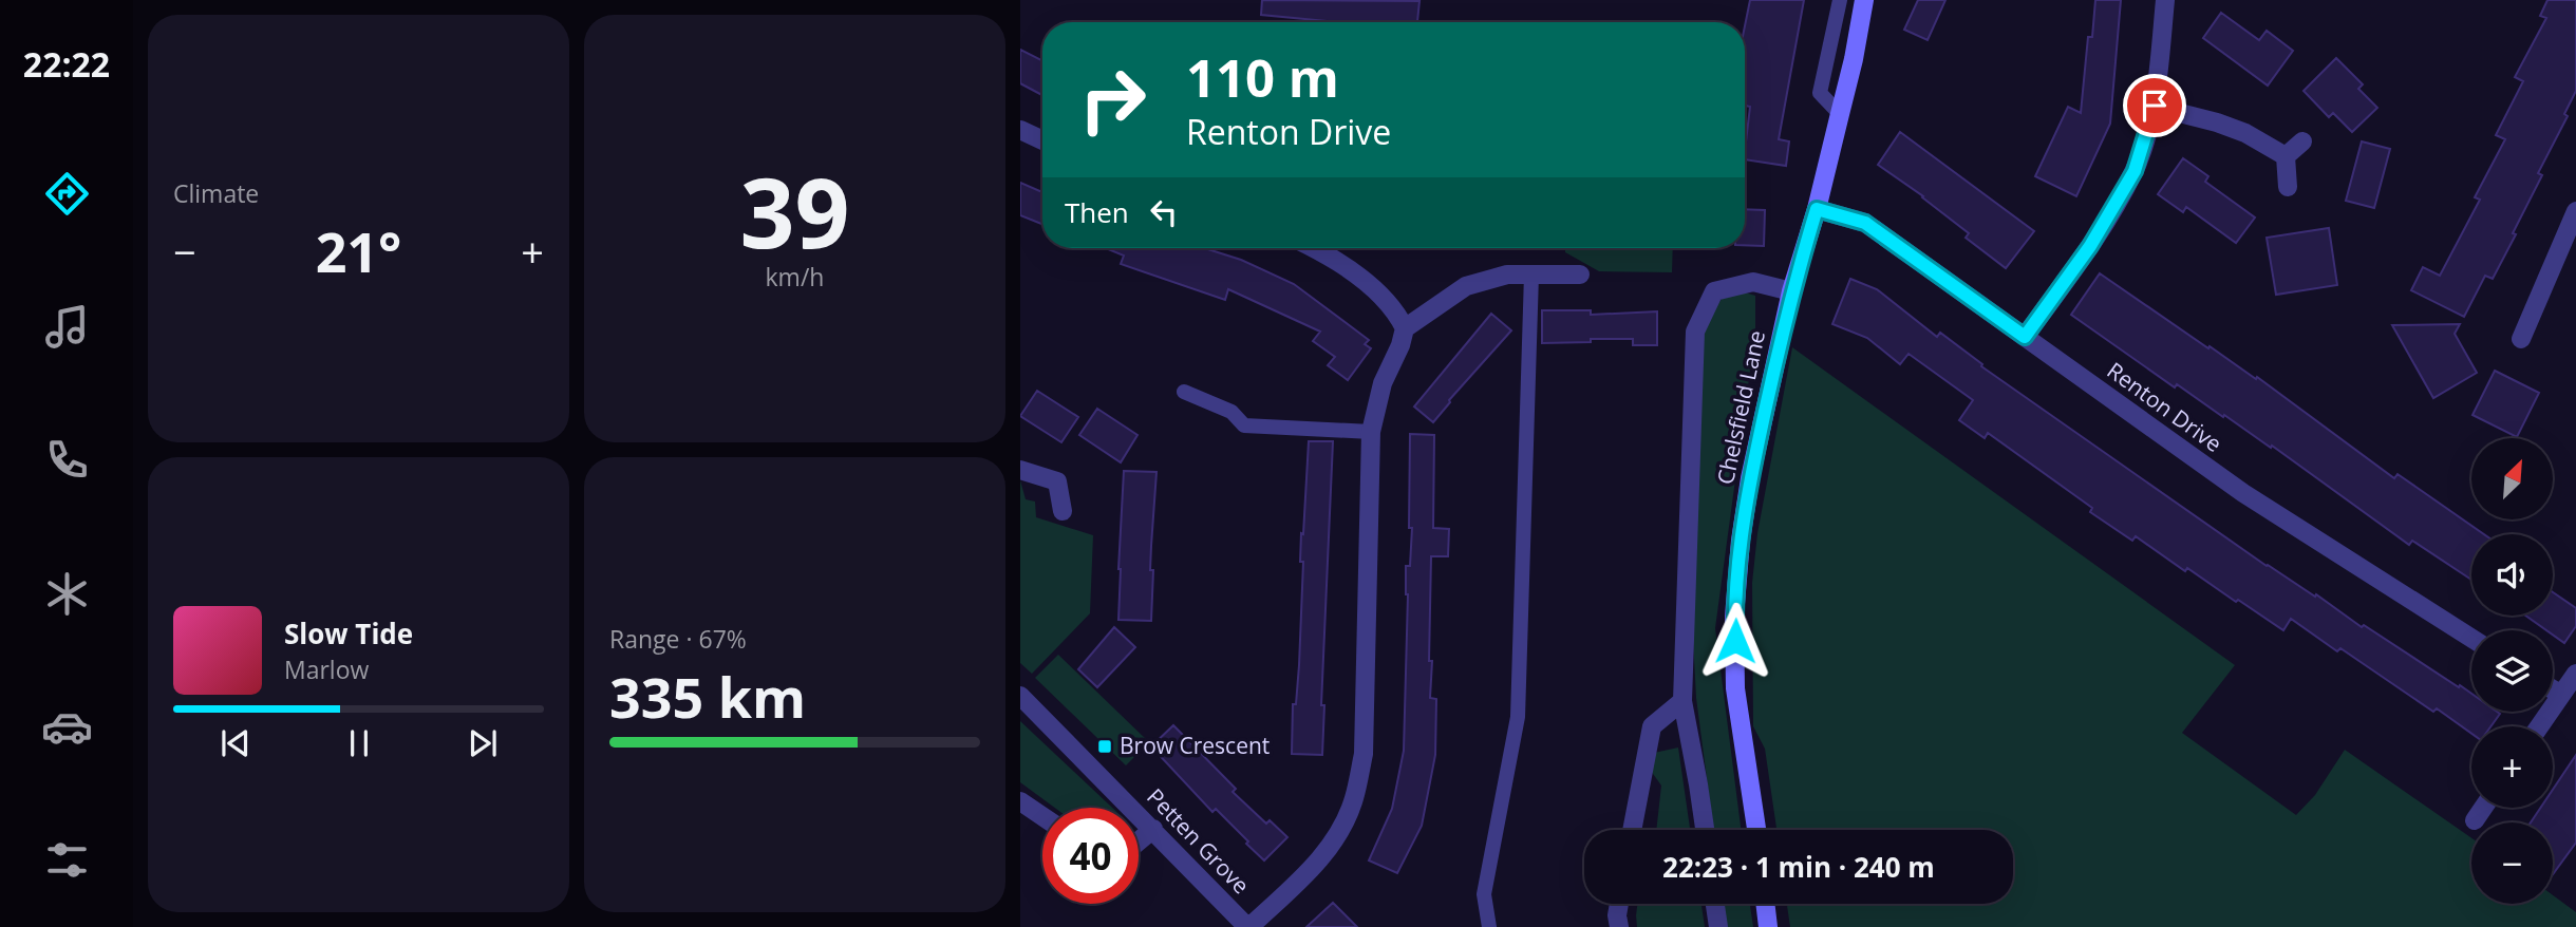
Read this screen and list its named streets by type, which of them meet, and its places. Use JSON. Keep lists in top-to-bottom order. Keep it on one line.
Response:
{"streets":{"street":["Chelsfield Lane","Renton Drive","Petten Grove"]},"crossings":[["Chelsfield Lane","Renton Drive"]],"places":{"transit":["Brow Crescent"]},"north":"top right","page":{"tabs":"22:22","tile":["Climate",["39","km/h"],["Range · 67%","335 km"]],"turn":["110 m","Renton Drive"],"then":"Then","heat":["−","21°","+"],"map_buttons":["+","−"],"song":["Slow Tide","Marlow"],"limit":"40","trip":"22:23 · 1 min · 240 m"}}
